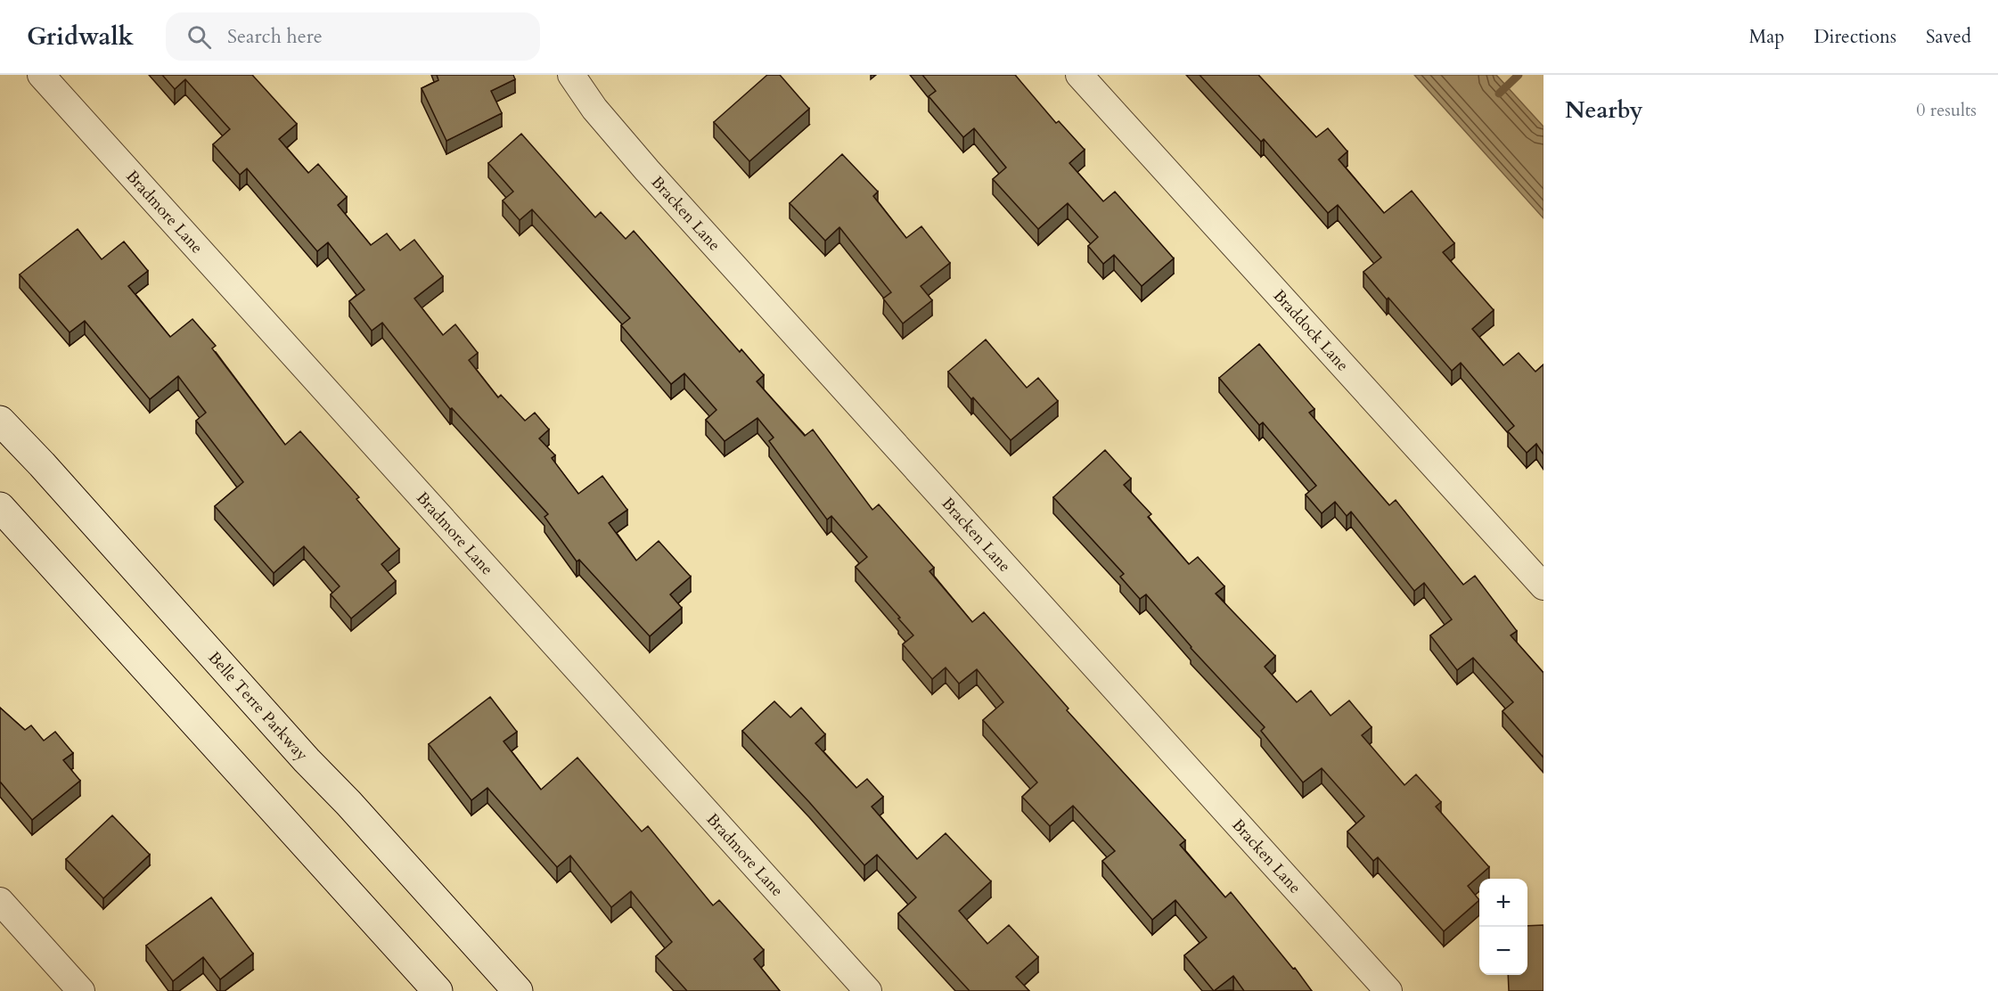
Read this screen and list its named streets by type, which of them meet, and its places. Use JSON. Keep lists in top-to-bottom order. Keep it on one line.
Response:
{"streets":{"main road":["Belle Terre Parkway"],"street":["Bradmore Lane","Bracken Lane","Braddock Lane"]},"page":{"header":"Gridwalk","search":"Search here","nav":["Map","Directions","Saved"],"heading":["Nearby","0 results"],"map_buttons":["+","−"]}}
